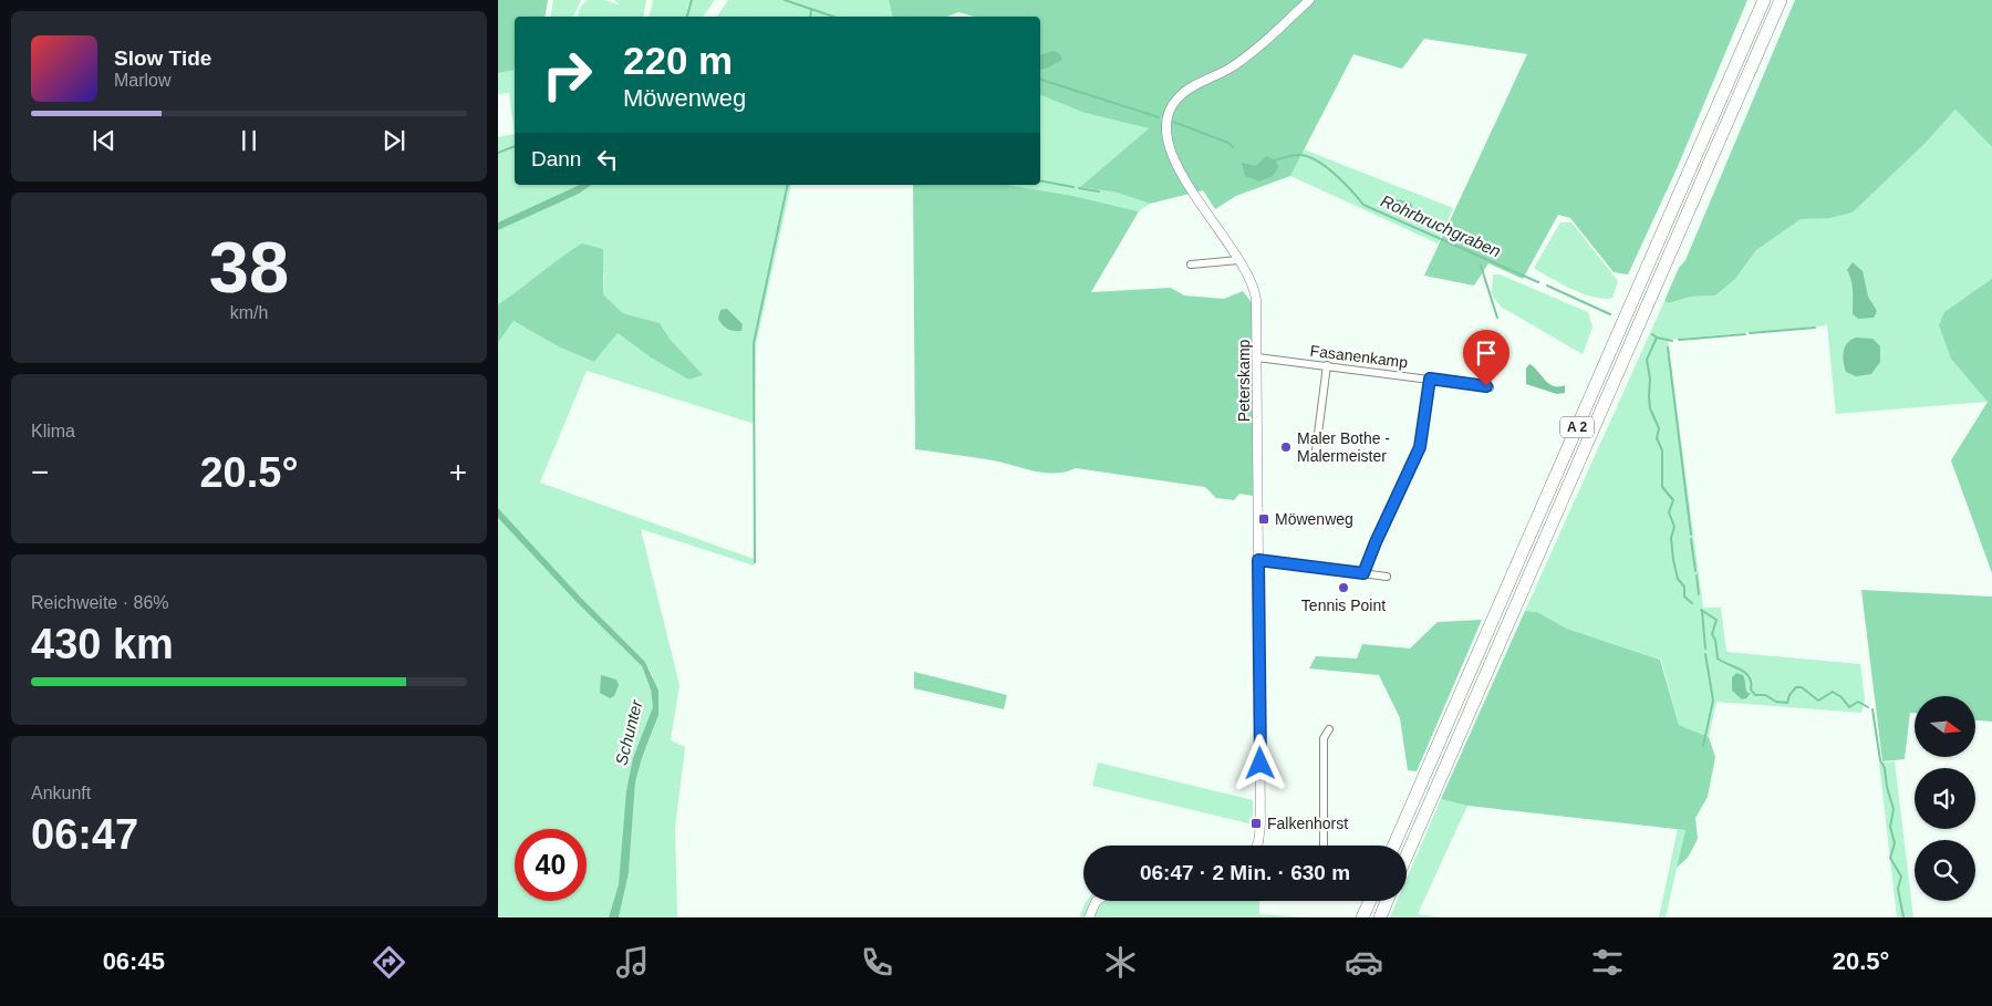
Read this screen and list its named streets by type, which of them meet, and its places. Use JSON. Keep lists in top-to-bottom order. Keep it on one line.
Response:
{"streets":{"highway":["A 2"],"street":["Fasanenkamp","Peterskamp"]},"crossings":[["Fasanenkamp","Peterskamp"]],"water":["Rohrbruchgraben","Schunter"],"places":{"other":["Maler Bothe - Malermeister","Tennis Point"],"transit":["Möwenweg","Falkenhorst"]},"north":"right","page":{"turn":["220 m","Möwenweg"],"song":["Slow Tide","Marlow"],"then":"Dann","tile":[["38","km/h"],"Klima",["Reichweite · 86%","430 km"],["Ankunft","06:47"]],"heat":["−","20.5°","+"],"limit":"40","trip":"06:47 · 2 Min. · 630 m","tabs":["06:45","20.5°"]}}
